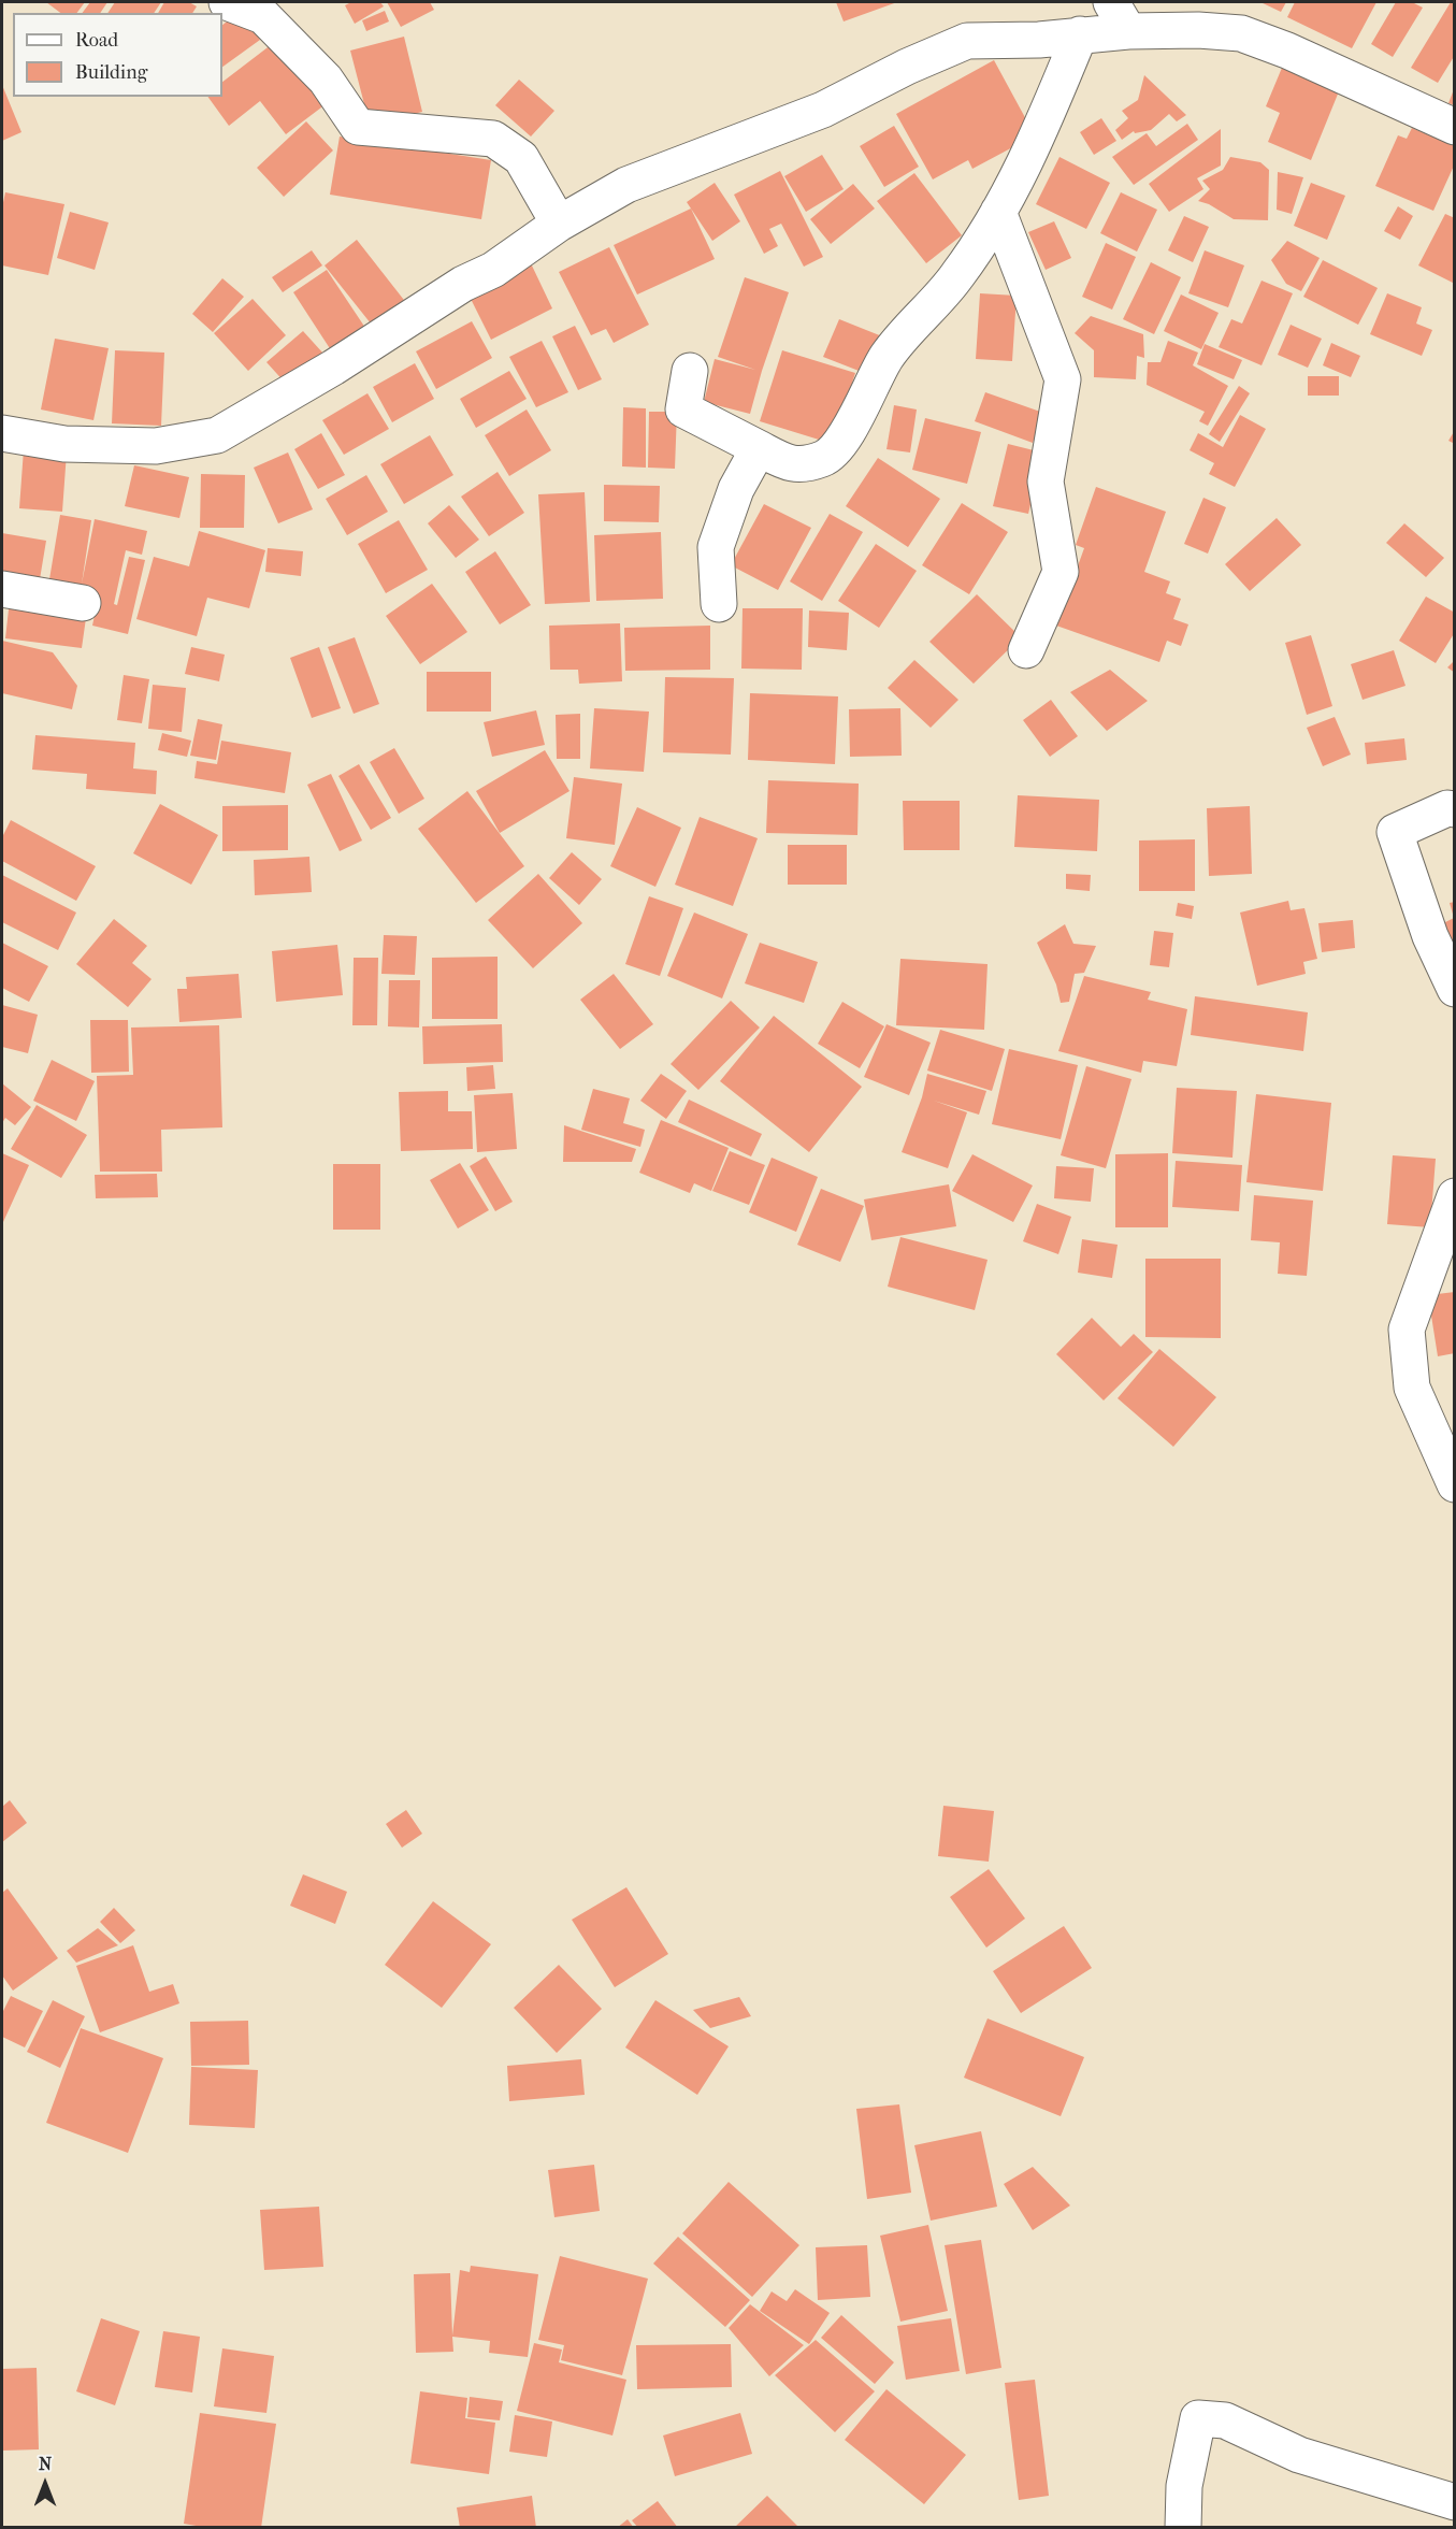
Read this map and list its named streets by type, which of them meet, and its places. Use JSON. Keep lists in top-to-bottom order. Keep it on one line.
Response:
{"legend":["Road","Building"],"north":"top"}
